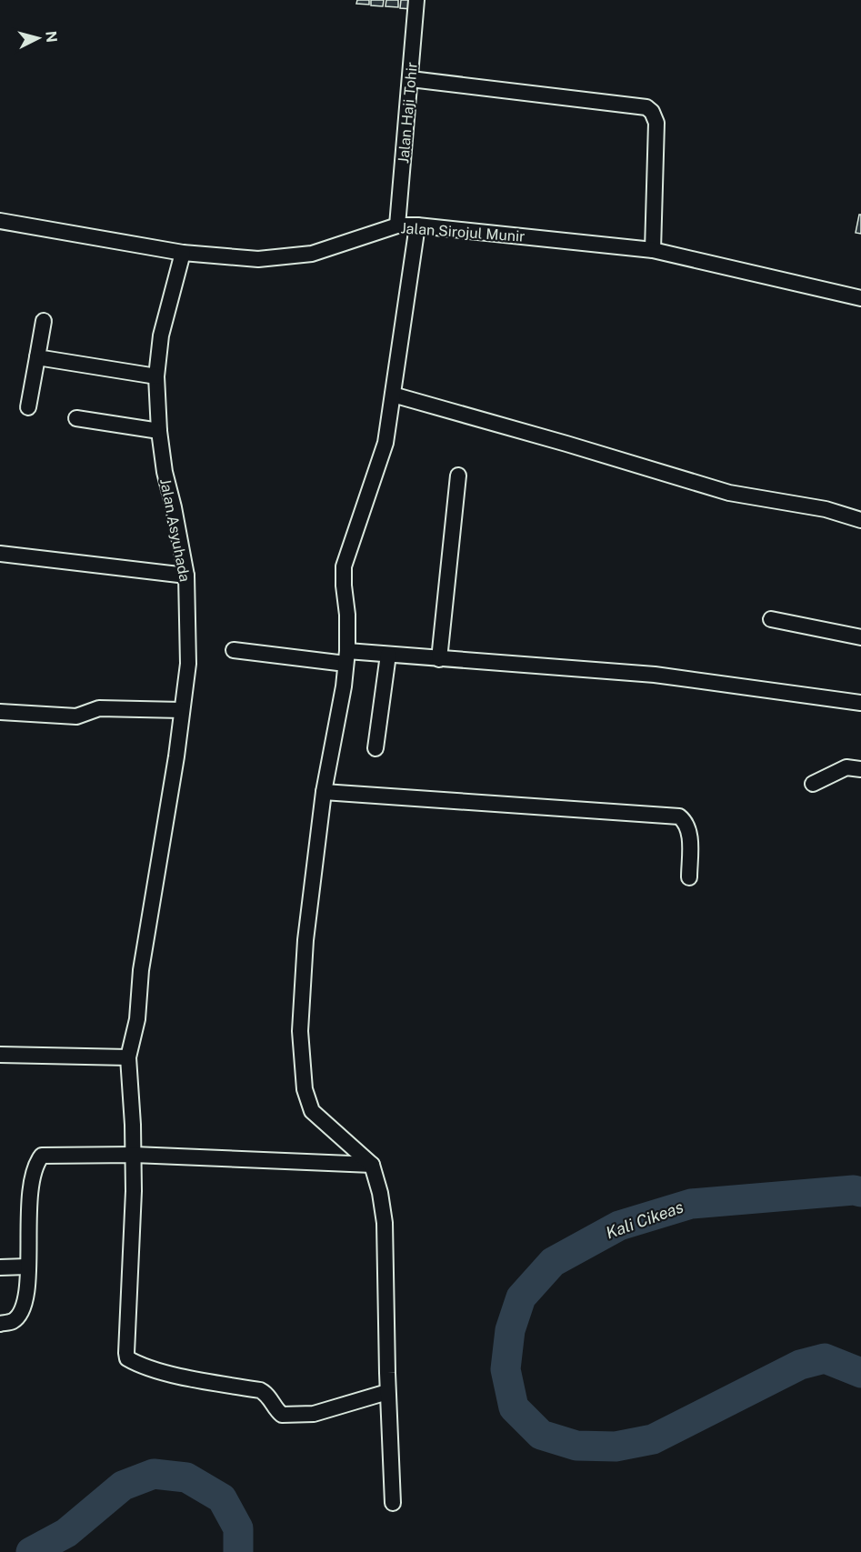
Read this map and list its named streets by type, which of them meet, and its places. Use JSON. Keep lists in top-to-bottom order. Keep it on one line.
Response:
{"streets":{"street":["Jalan Haji Tohir","Jalan Sirojul Munir","Jalan Asyuhada"]},"crossings":[["Jalan Haji Tohir","Jalan Sirojul Munir"],["Jalan Sirojul Munir","Jalan Asyuhada"]],"water":["Kali Cikeas"],"north":"right"}
